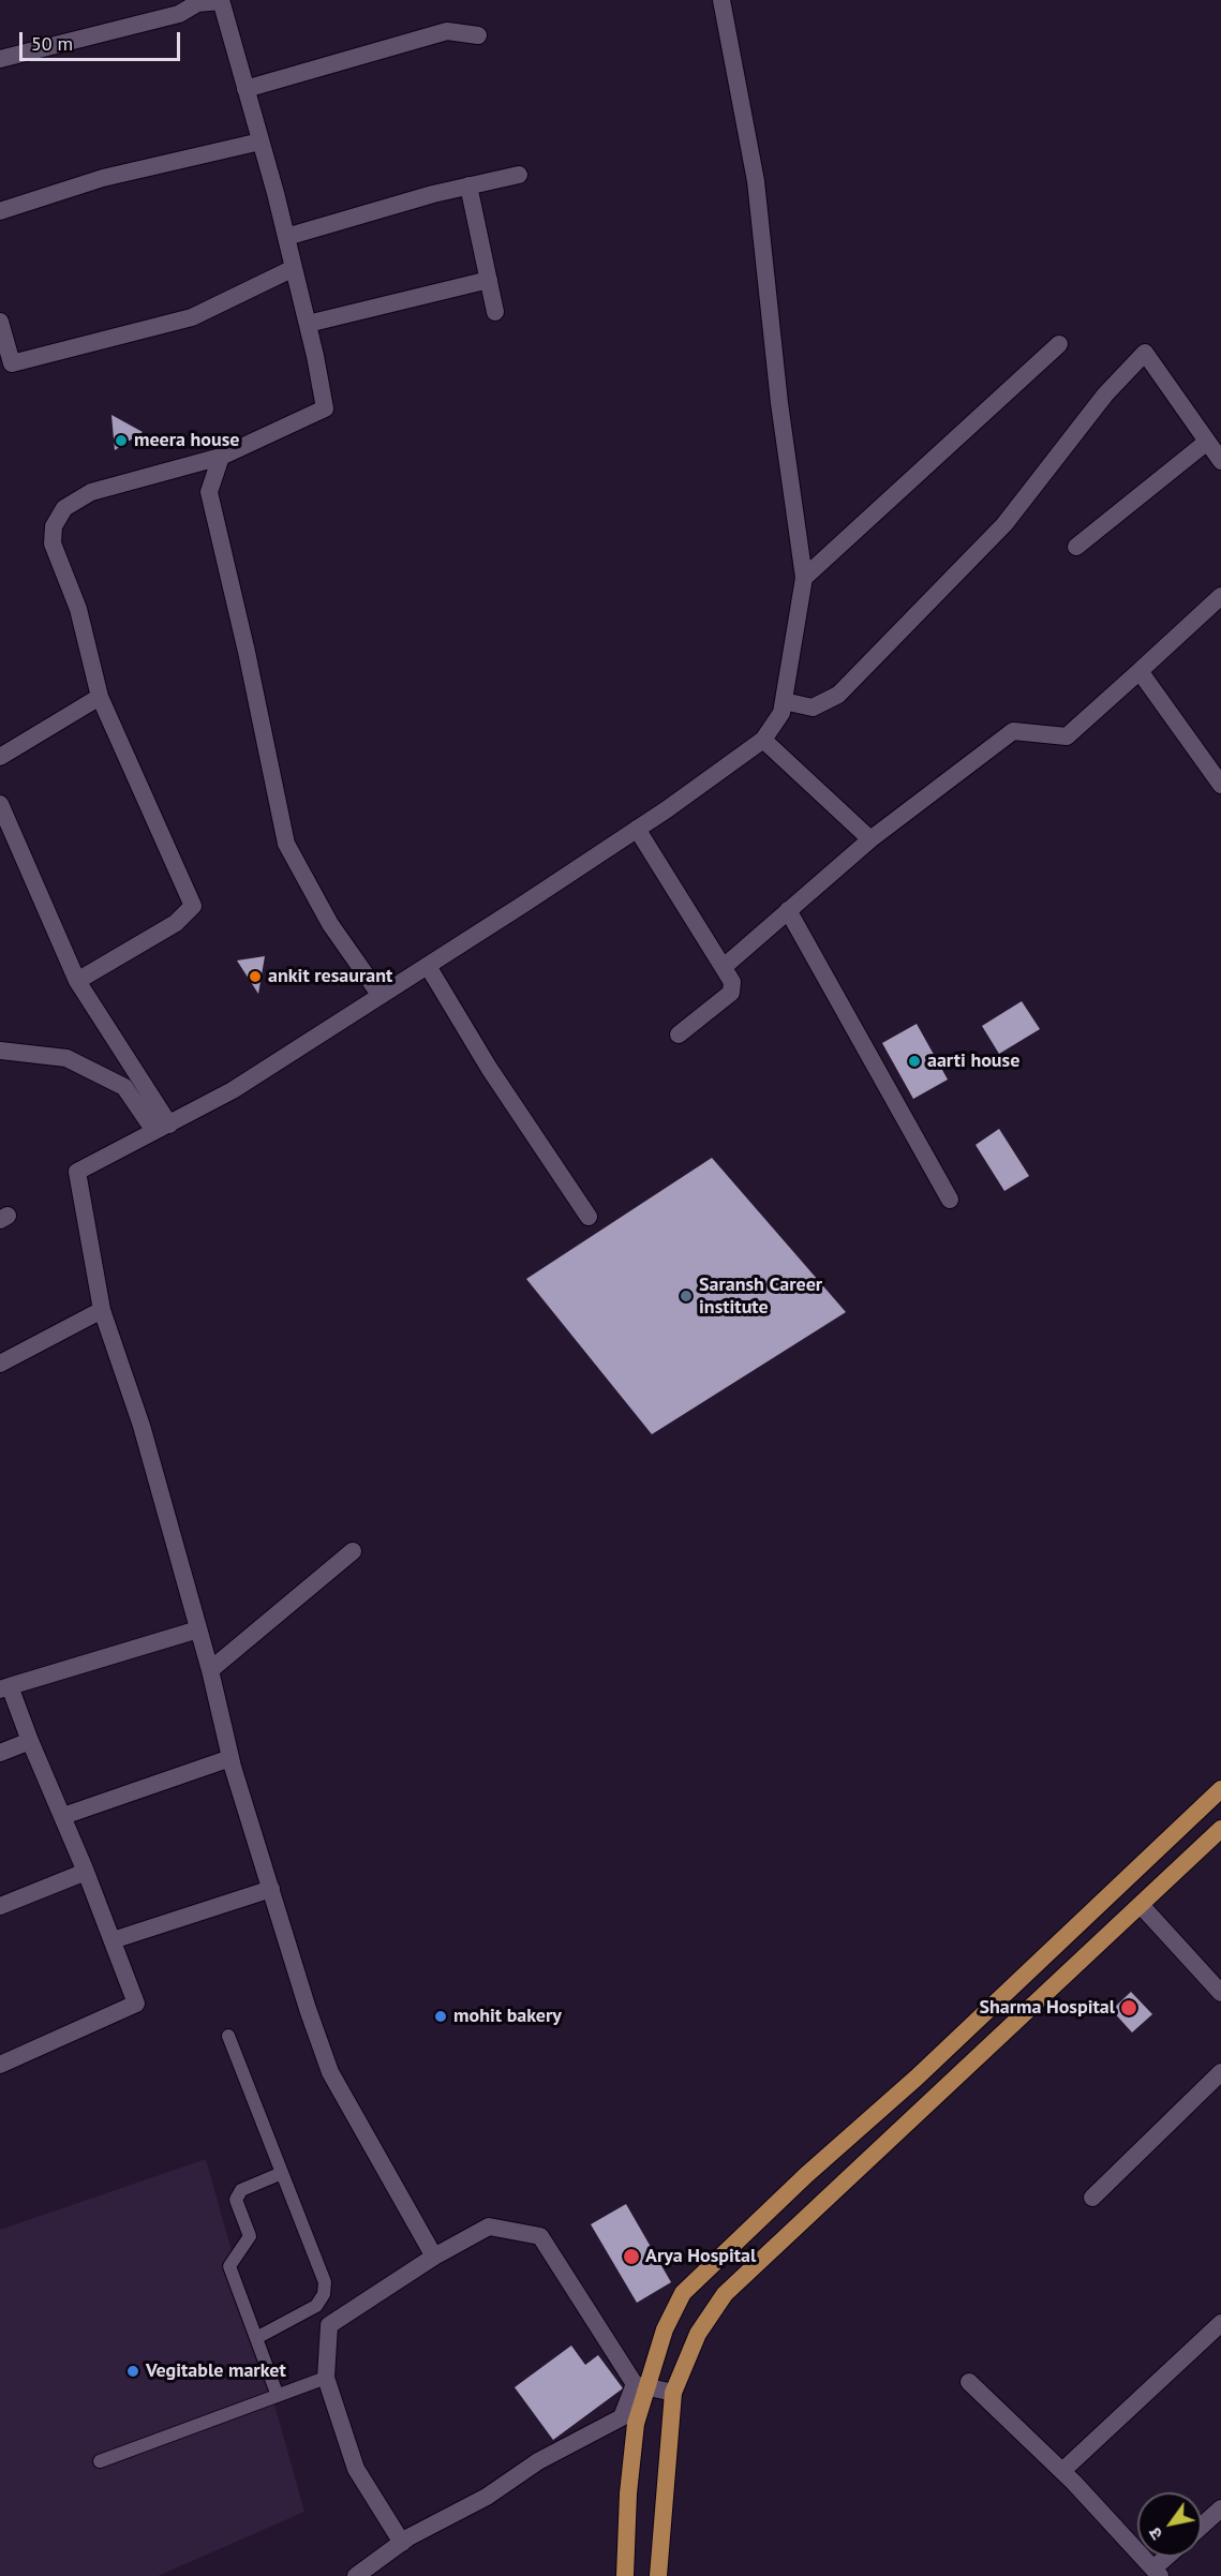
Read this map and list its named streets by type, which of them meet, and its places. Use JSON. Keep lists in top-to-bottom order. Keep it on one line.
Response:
{"places":["meera house","ankit resaurant","aarti house","Saransh Career institute","Sharma Hospital","mohit bakery","Arya Hospital","Vegitable market"],"scale_bar":"50 m","north":"bottom left"}
